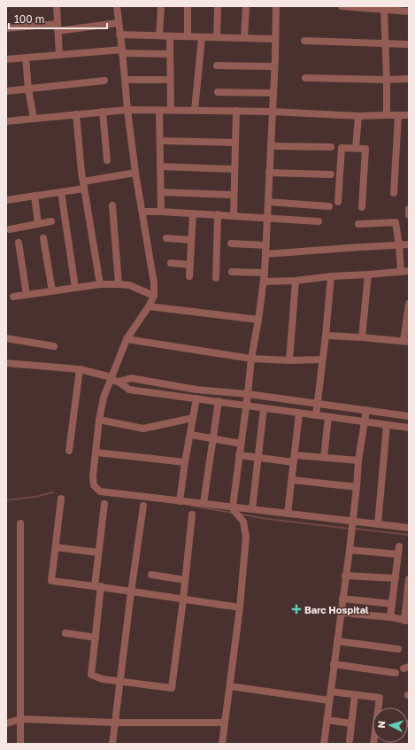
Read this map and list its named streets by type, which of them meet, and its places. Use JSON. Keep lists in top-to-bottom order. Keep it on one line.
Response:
{"places":{"health":["Barc Hospital"]},"scale_bar":"100 m","north":"left"}
